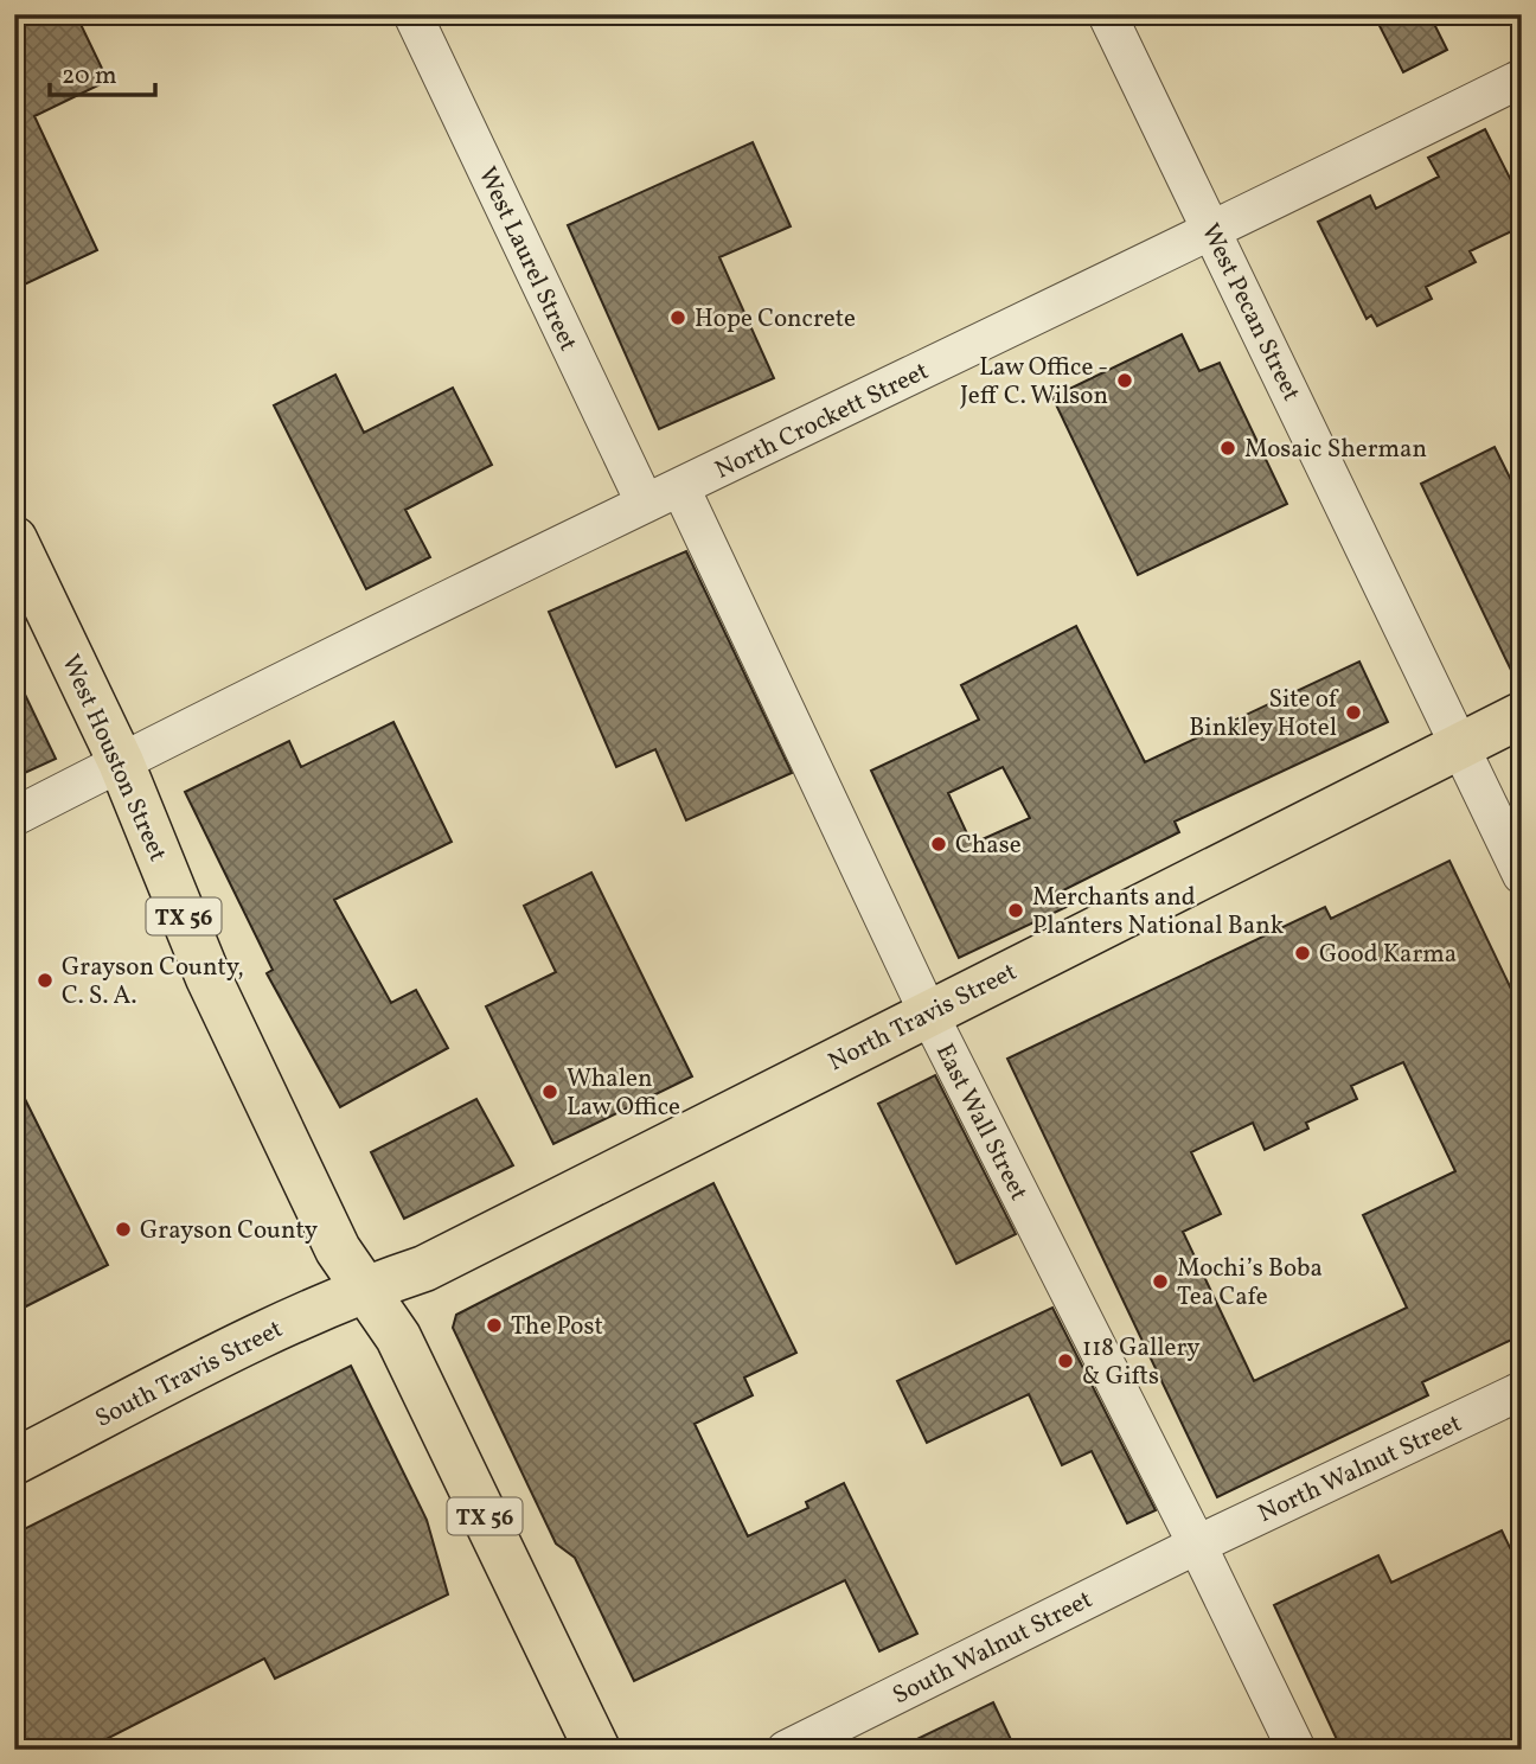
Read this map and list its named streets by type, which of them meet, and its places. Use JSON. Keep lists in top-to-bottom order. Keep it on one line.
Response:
{"streets":{"main road":["West Houston Street","TX 56","North Travis Street","South Travis Street"],"street":["West Laurel Street","West Pecan Street","North Crockett Street","East Wall Street","North Walnut Street","South Walnut Street"]},"crossings":[["West Laurel Street","North Crockett Street"],["West Pecan Street","North Crockett Street"],["West Pecan Street","North Travis Street"],["North Crockett Street","West Houston Street"],["North Crockett Street","East Wall Street"],["West Houston Street","TX 56"],["West Houston Street","North Travis Street"],["West Houston Street","South Travis Street"],["TX 56","North Travis Street"],["TX 56","South Travis Street"],["North Travis Street","East Wall Street"],["North Travis Street","South Travis Street"],["East Wall Street","North Walnut Street"],["East Wall Street","South Walnut Street"],["North Walnut Street","South Walnut Street"]],"places":["Hope Concrete","Law Office - Jeff C. Wilson","Mosaic Sherman","Site of Binkley Hotel","Chase","Merchants and Planters National Bank","Good Karma","Grayson County, C. S. A.","Whalen Law Office","Grayson County","Mochi’s Boba Tea Cafe","The Post","118 Gallery & Gifts"],"scale_bar":"20 m"}
